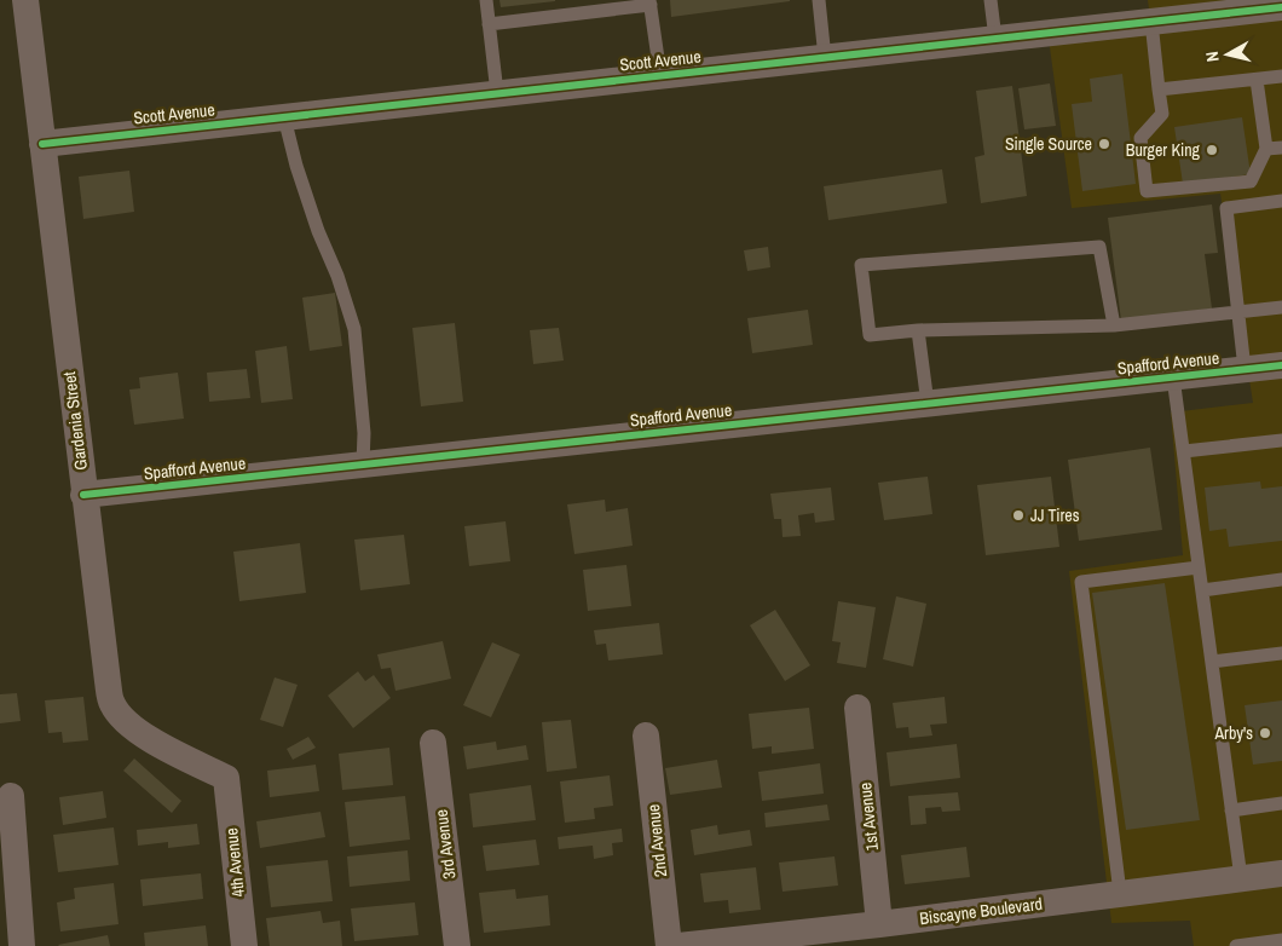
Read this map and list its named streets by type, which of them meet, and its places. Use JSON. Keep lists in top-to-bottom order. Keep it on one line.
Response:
{"streets":{"street":["Scott Avenue","Spafford Avenue","Gardenia Street","1st Avenue","2nd Avenue","3rd Avenue","4th Avenue","Biscayne Boulevard"]},"crossings":[["Scott Avenue","Gardenia Street"],["Spafford Avenue","Gardenia Street"],["Gardenia Street","4th Avenue"],["1st Avenue","Biscayne Boulevard"]],"places":["Single Source","Burger King","JJ Tires","Arby's"],"north":"left"}
